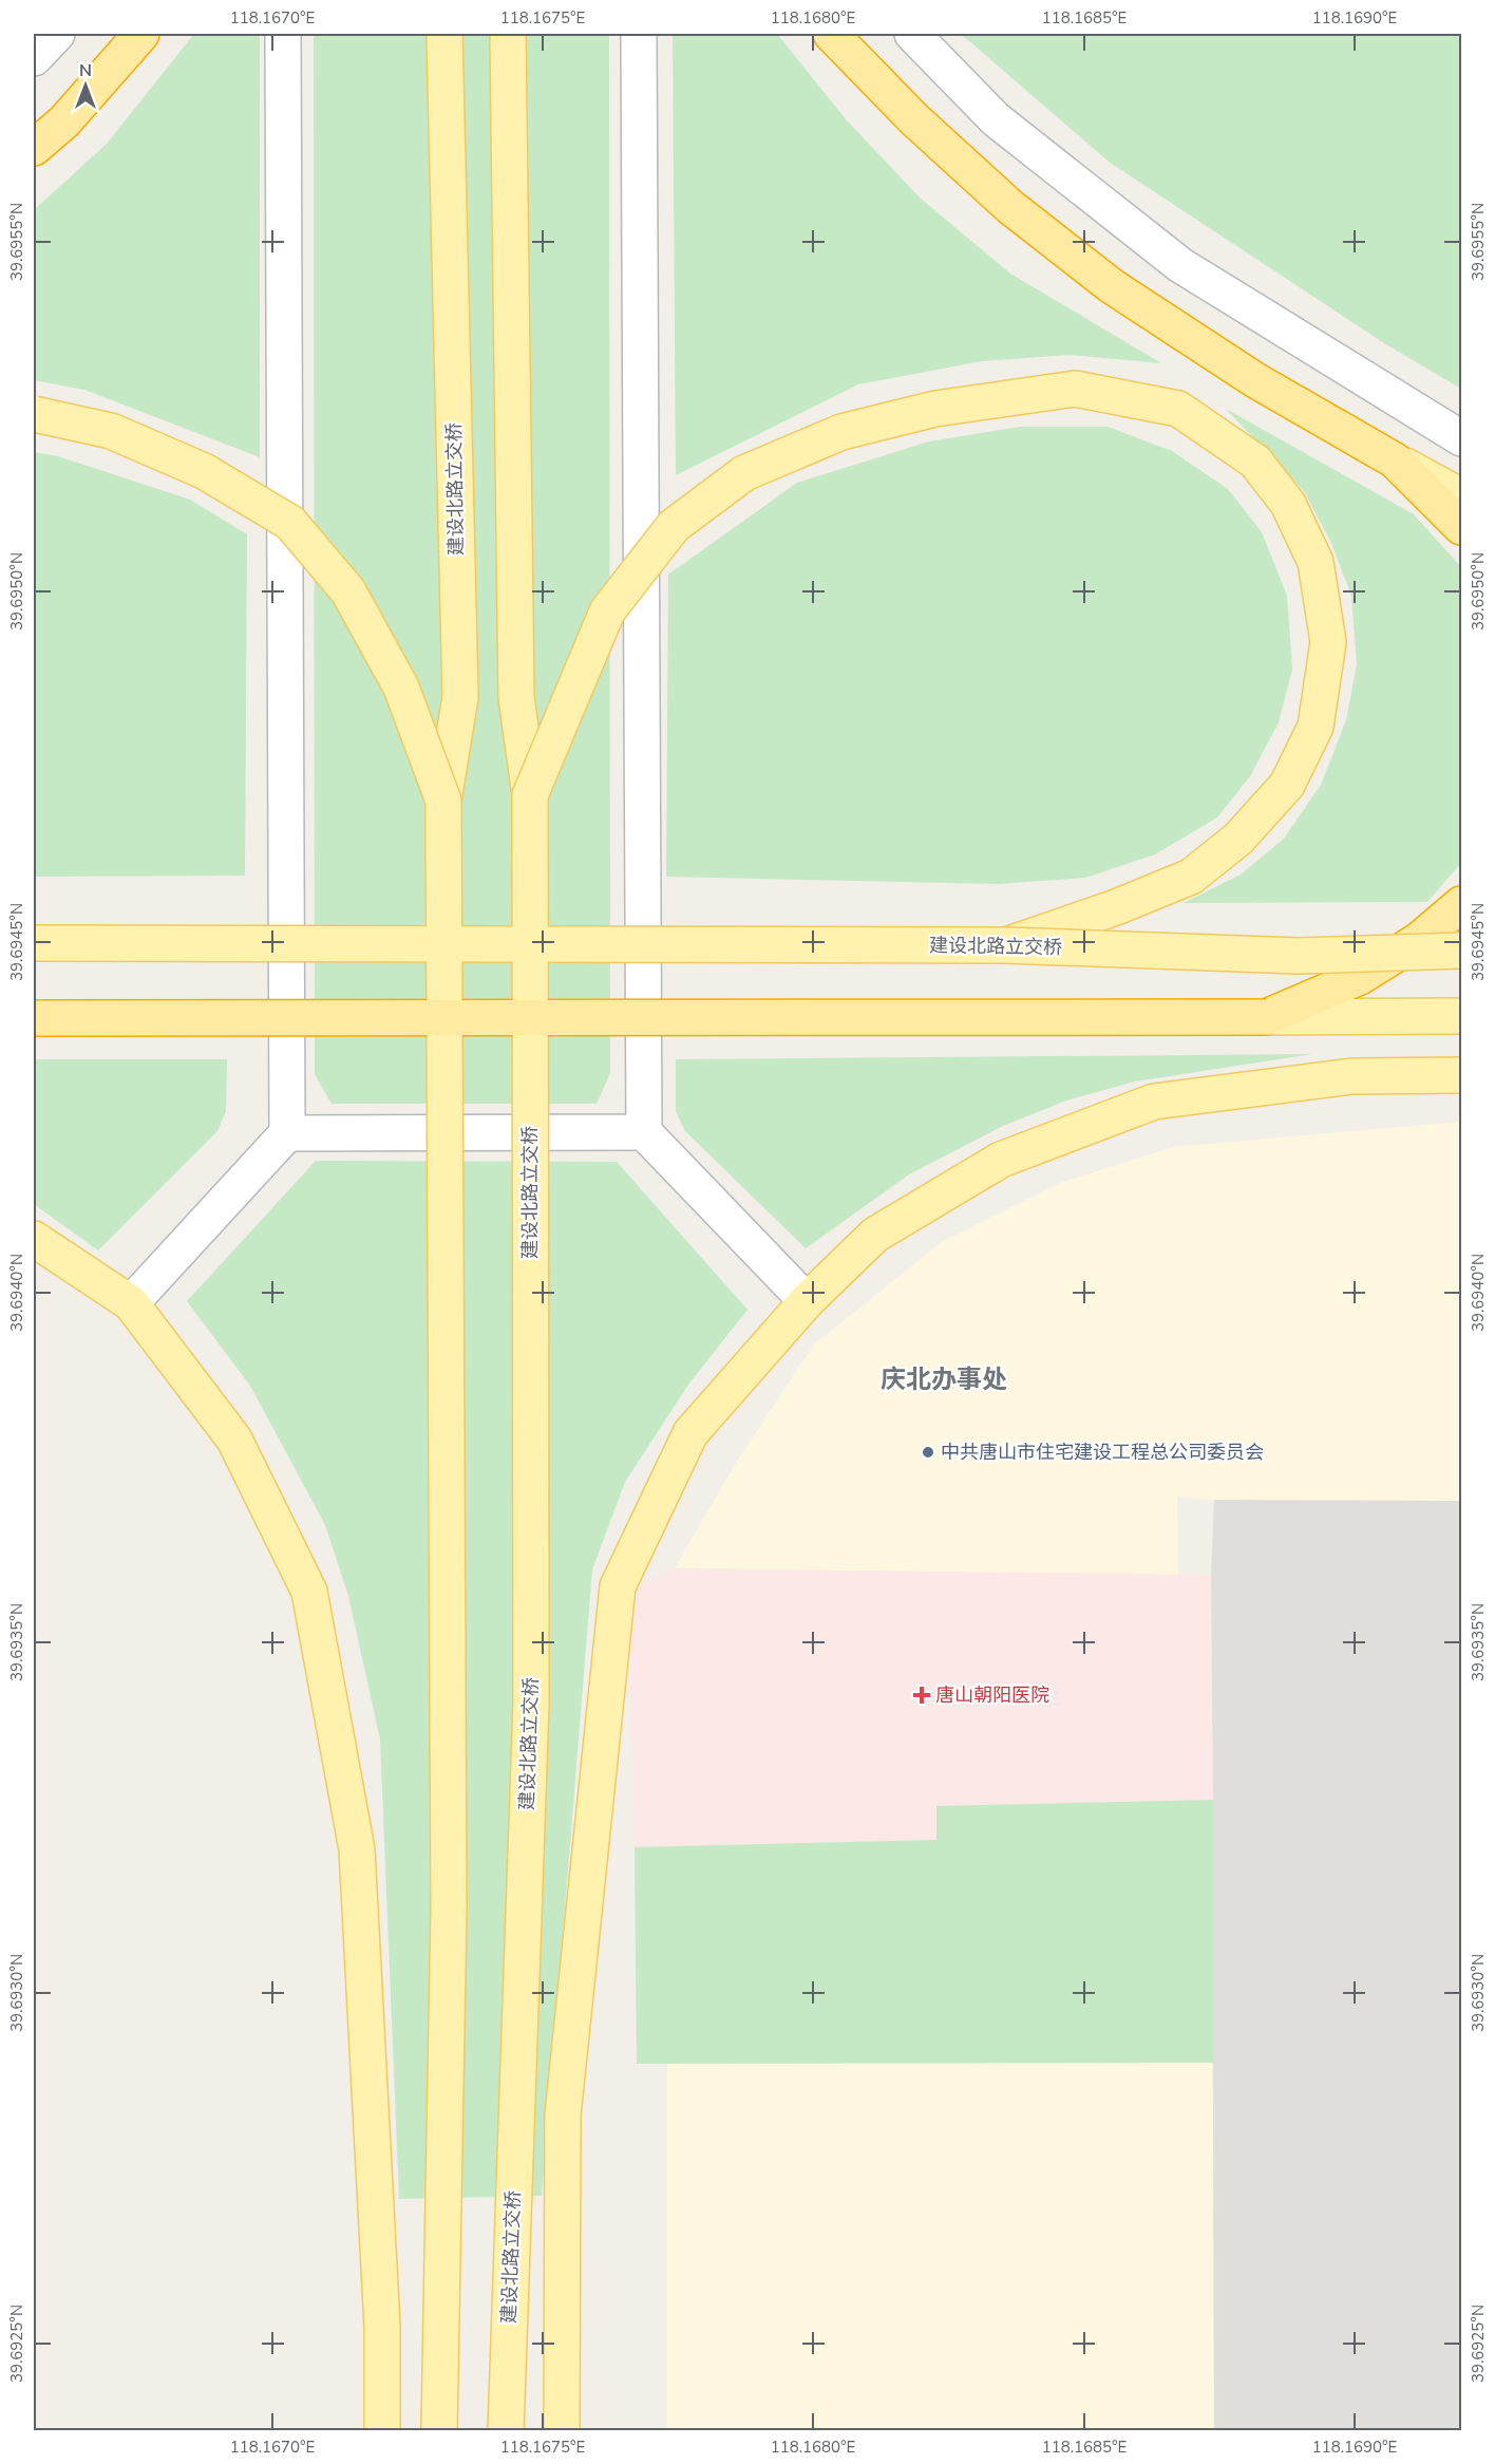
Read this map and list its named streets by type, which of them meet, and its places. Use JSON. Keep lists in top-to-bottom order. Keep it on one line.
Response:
{"streets":{"main road":["建设北路立交桥"]},"districts":["庆北办事处"],"places":{"other":["中共唐山市住宅建设工程总公司委员会"],"health":["唐山朝阳医院"]},"north":"top","coordinates":["118.1670°E","118.1675°E","118.1680°E","118.1685°E","118.1690°E","39.6955°N","39.6950°N","39.6945°N","39.6940°N","39.6935°N","39.6930°N","39.6925°N"]}
